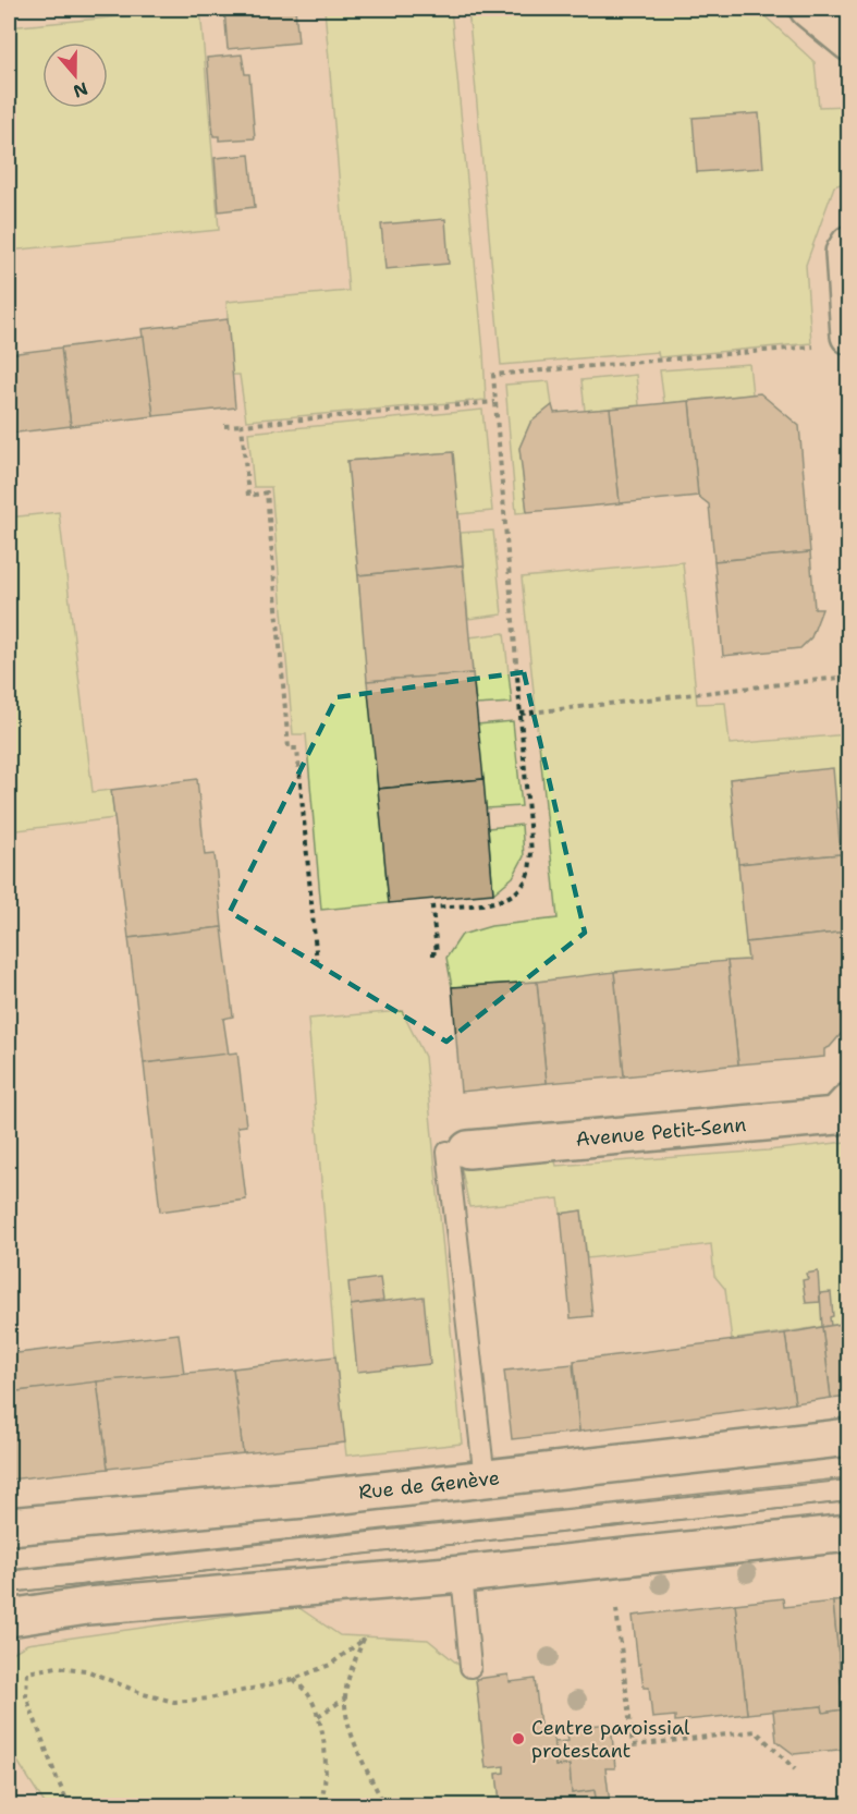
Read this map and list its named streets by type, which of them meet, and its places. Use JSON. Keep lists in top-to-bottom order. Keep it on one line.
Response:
{"streets":{"main road":["Avenue Petit-Senn","Rue de Genève"]},"places":["Centre paroissial protestant"],"north":"bottom"}
